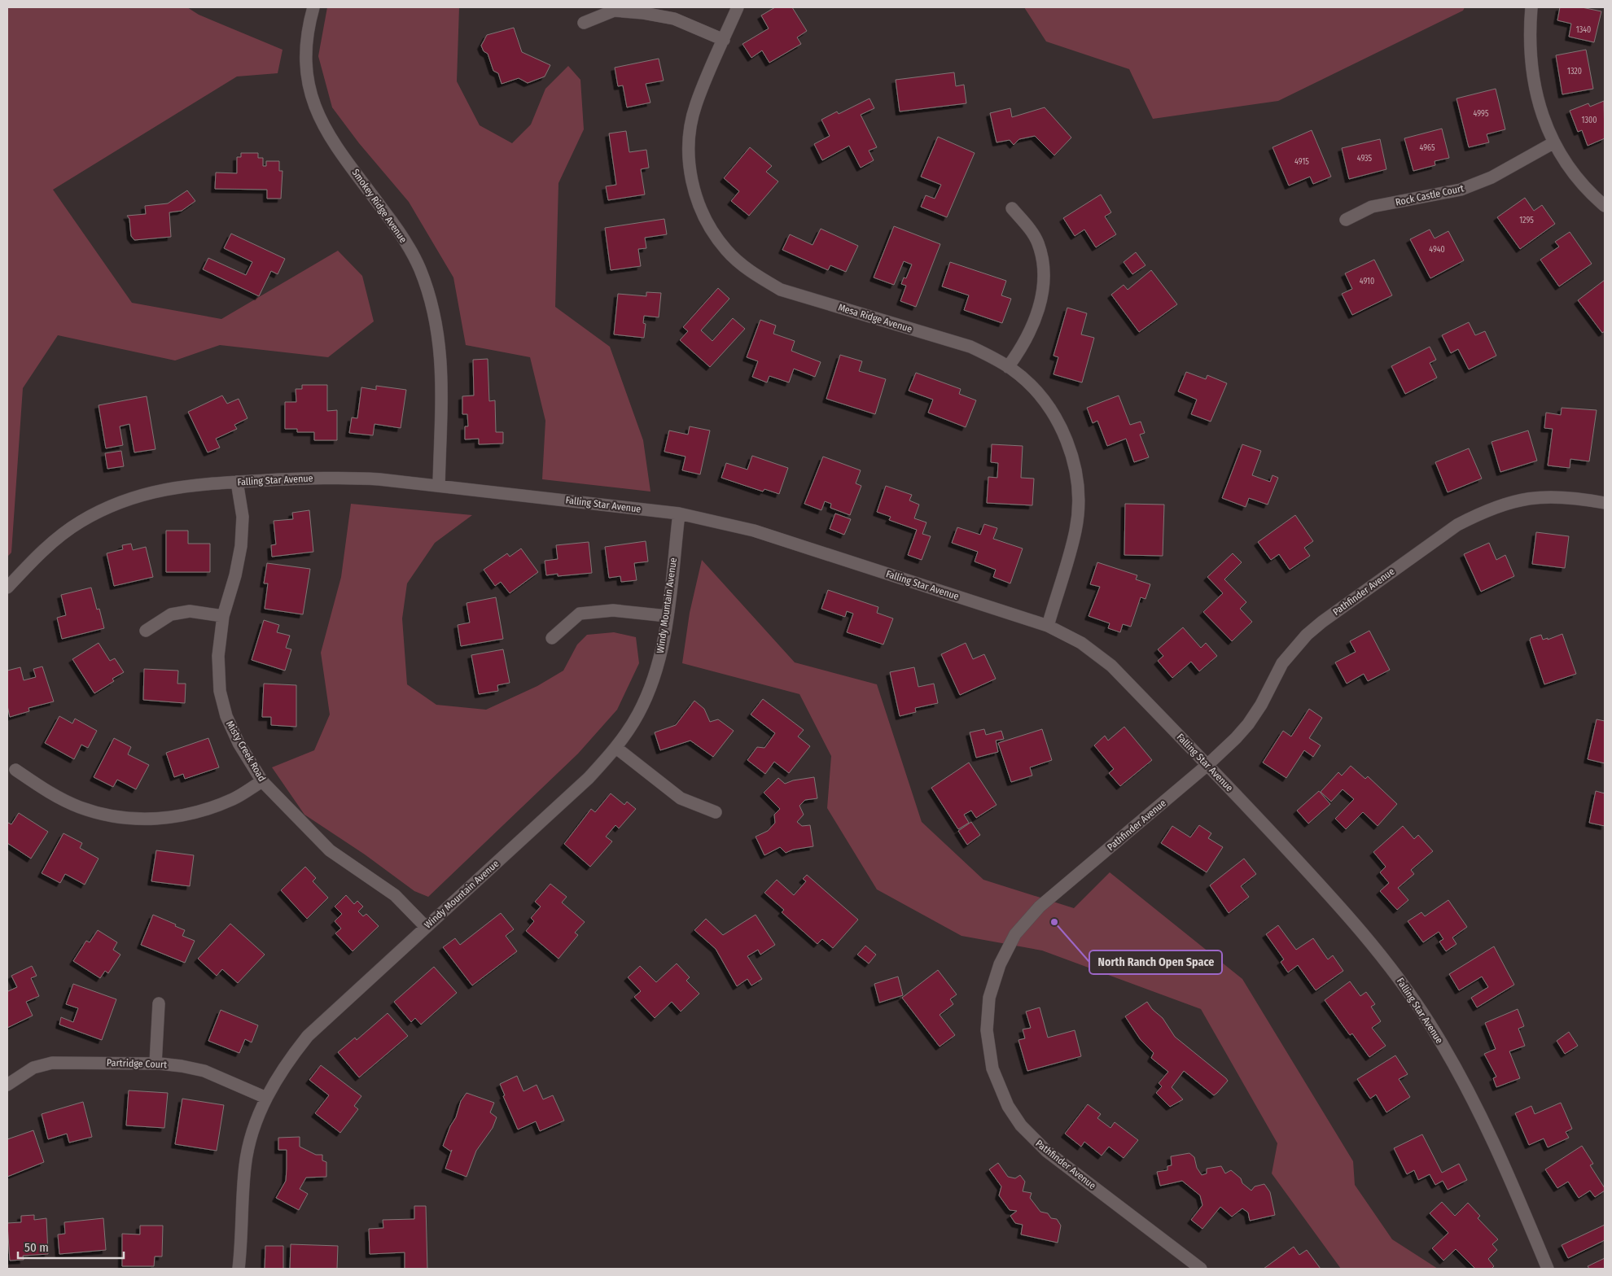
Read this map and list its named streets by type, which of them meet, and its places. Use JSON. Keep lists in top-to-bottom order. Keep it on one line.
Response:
{"streets":{"street":["Rock Castle Court","Smokey Ridge Avenue","Mesa Ridge Avenue","Falling Star Avenue","Pathfinder Avenue","Windy Mountain Avenue","Misty Creek Road","Partridge Court"]},"crossings":[["Smokey Ridge Avenue","Falling Star Avenue"],["Mesa Ridge Avenue","Falling Star Avenue"],["Falling Star Avenue","Pathfinder Avenue"],["Falling Star Avenue","Windy Mountain Avenue"],["Falling Star Avenue","Misty Creek Road"],["Windy Mountain Avenue","Misty Creek Road"],["Windy Mountain Avenue","Partridge Court"]],"places":["North Ranch Open Space"],"house_numbers":["1340","1320","4995","1300","4965","4935","4915","1295","4940","4910"],"scale_bar":"50 m"}
